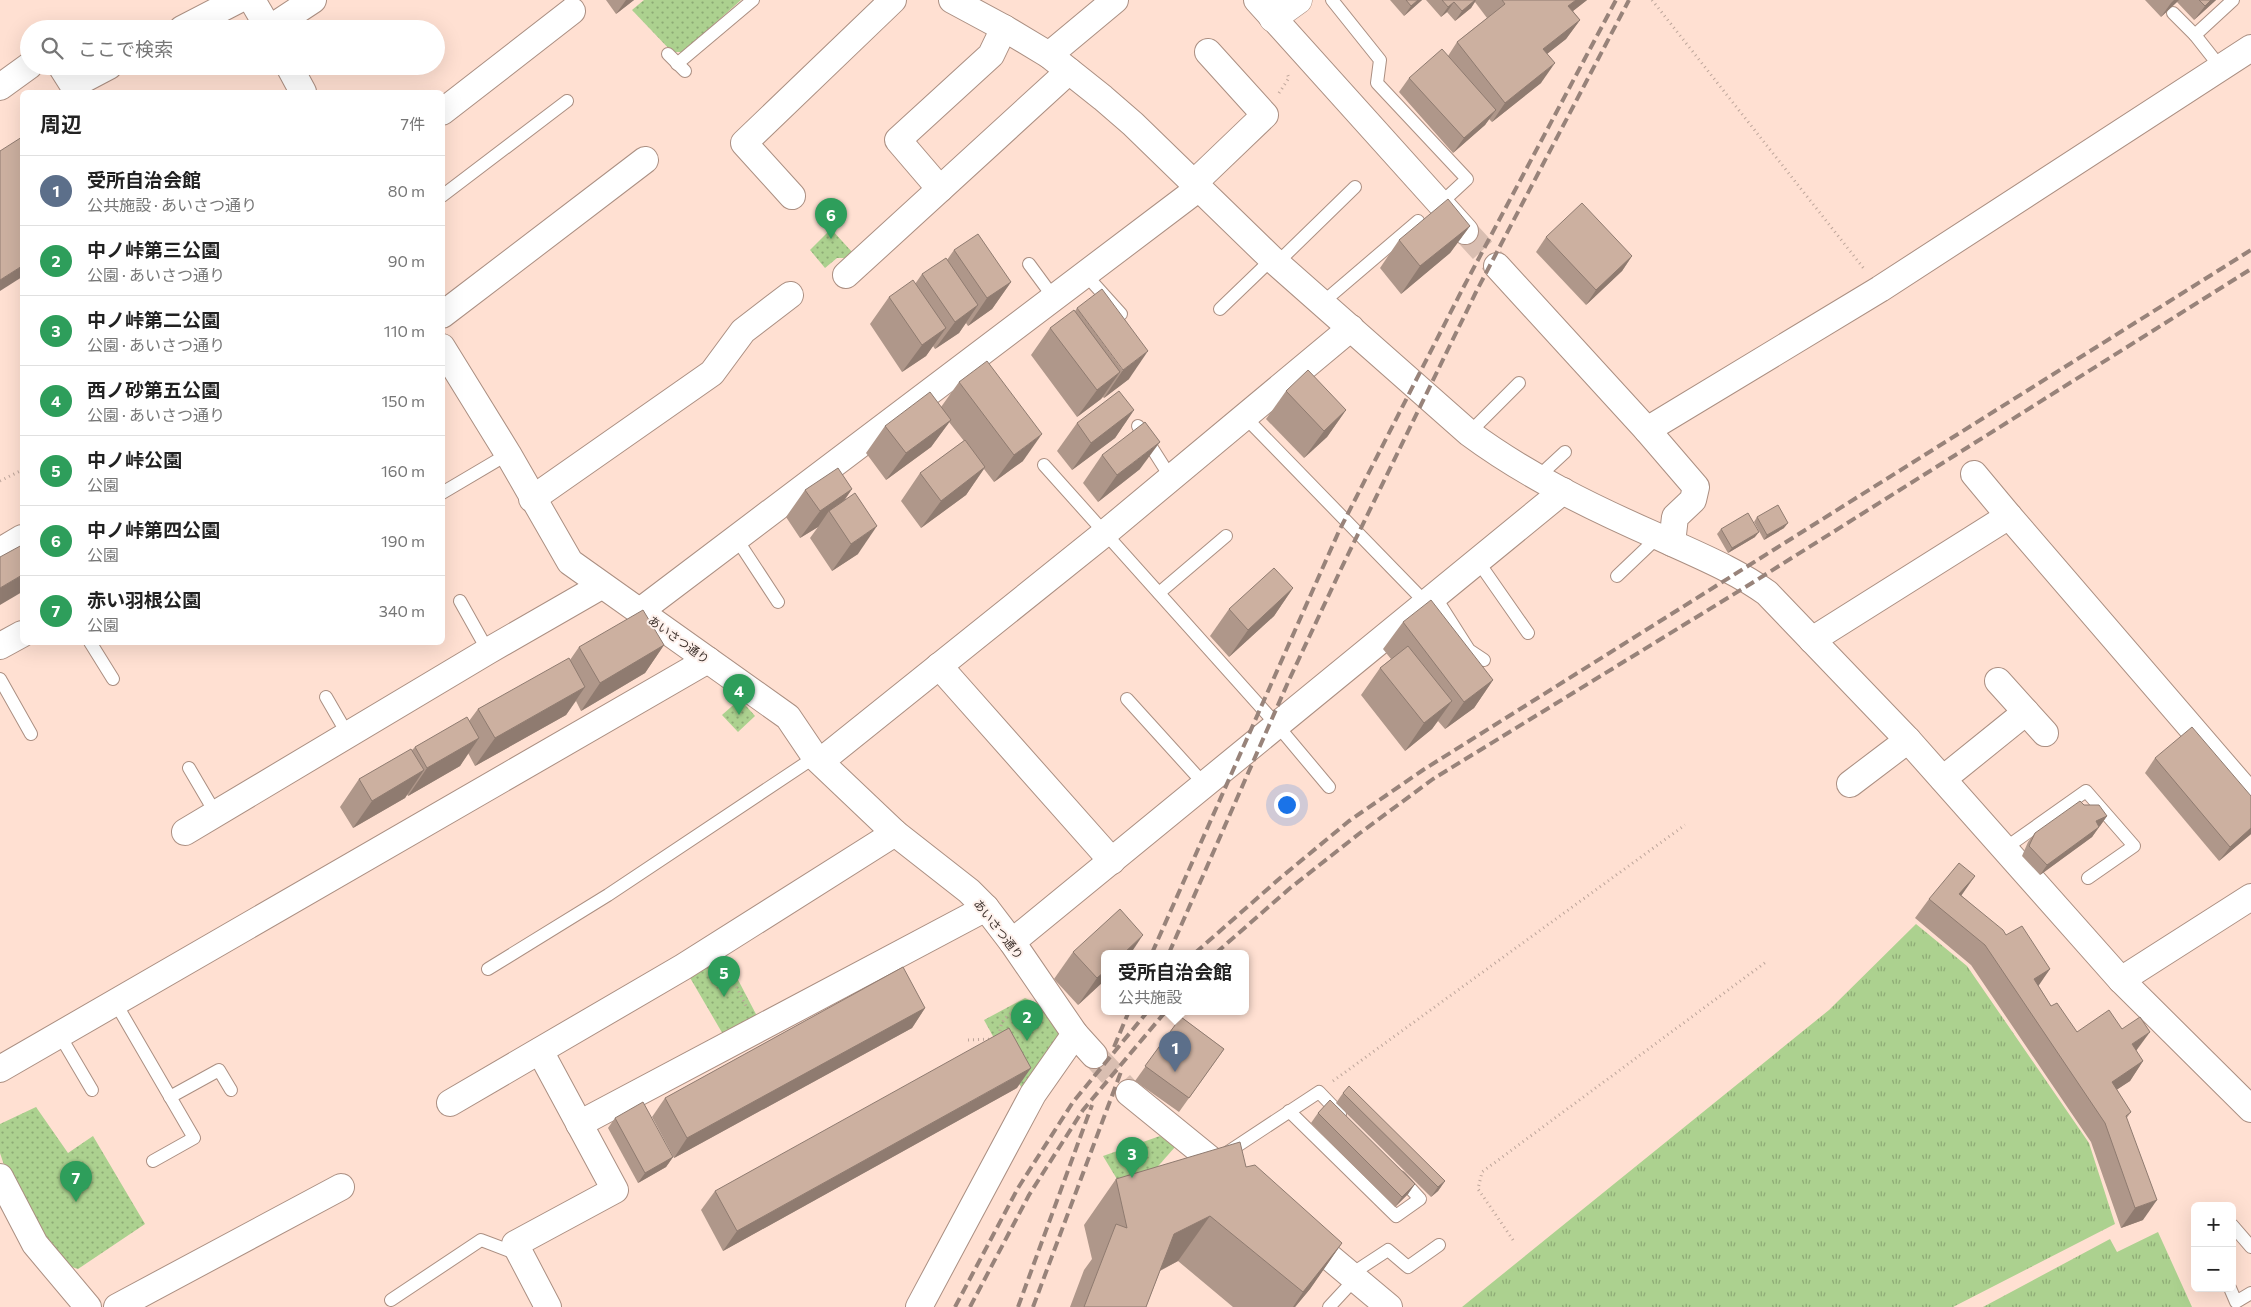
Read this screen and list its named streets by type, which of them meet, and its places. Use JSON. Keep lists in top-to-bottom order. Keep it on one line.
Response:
{"streets":{"street":["あいさつ通り"]},"page":{"search":"ここで検索","heading":["周辺","7件"],"list":[{"mark":"1","name":"受所自治会館","note":"公共施設 · あいさつ通り","value":"80 m"},{"mark":"2","name":"中ノ峠第三公園","note":"公園 · あいさつ通り","value":"90 m"},{"mark":"3","name":"中ノ峠第二公園","note":"公園 · あいさつ通り","value":"110 m"},{"mark":"4","name":"西ノ砂第五公園","note":"公園 · あいさつ通り","value":"150 m"},{"mark":"5","name":"中ノ峠公園","note":"公園","value":"160 m"},{"mark":"6","name":"中ノ峠第四公園","note":"公園","value":"190 m"},{"mark":"7","name":"赤い羽根公園","note":"公園","value":"340 m"}],"pins":["6","4","5","2","1","3","7"],"popup":["受所自治会館","公共施設"],"map_buttons":["+","−"]}}
